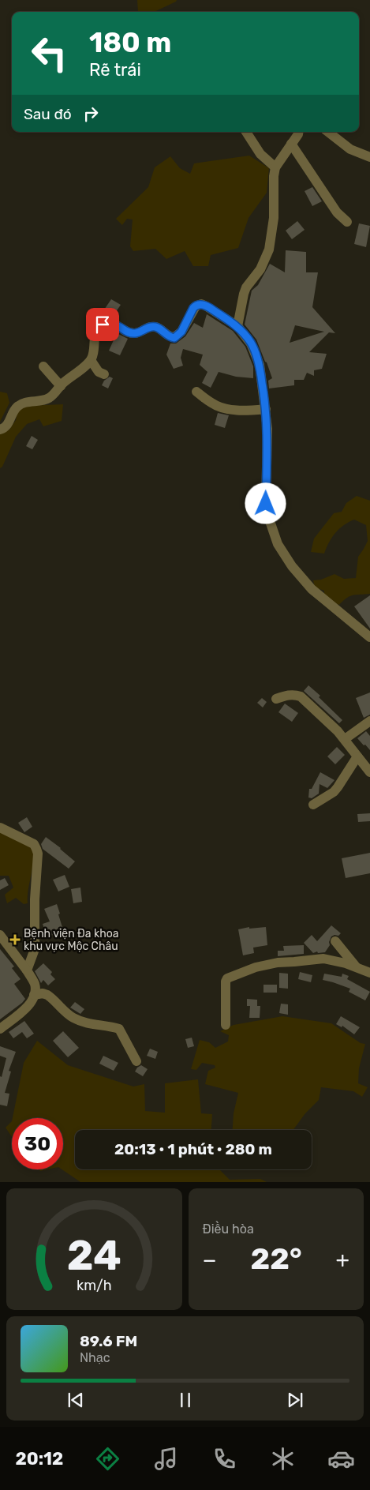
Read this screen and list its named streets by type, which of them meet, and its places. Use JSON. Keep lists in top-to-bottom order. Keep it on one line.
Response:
{"places":{"health":["Bệnh viện Đa khoa khu vực Mộc Châu"]},"page":{"turn":["180 m","Rẽ trái"],"then":"Sau đó","limit":"30","trip":"20:13 · 1 phút · 280 m","tile":"Điều hòa","heat":["−","22°","+"],"song":["89.6 FM","Nhạc"],"tabs":"20:12","gauge":["24","km/h"]}}
